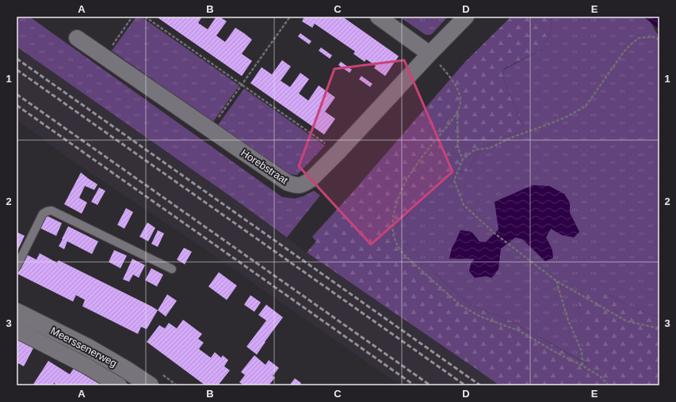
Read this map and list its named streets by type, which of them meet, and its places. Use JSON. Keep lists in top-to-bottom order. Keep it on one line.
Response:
{"streets":{"street":["Horebstraat","Meerssenerweg"]},"grid":{"columns":["A","B","C","D","E"],"rows":["1","2","3"]}}
